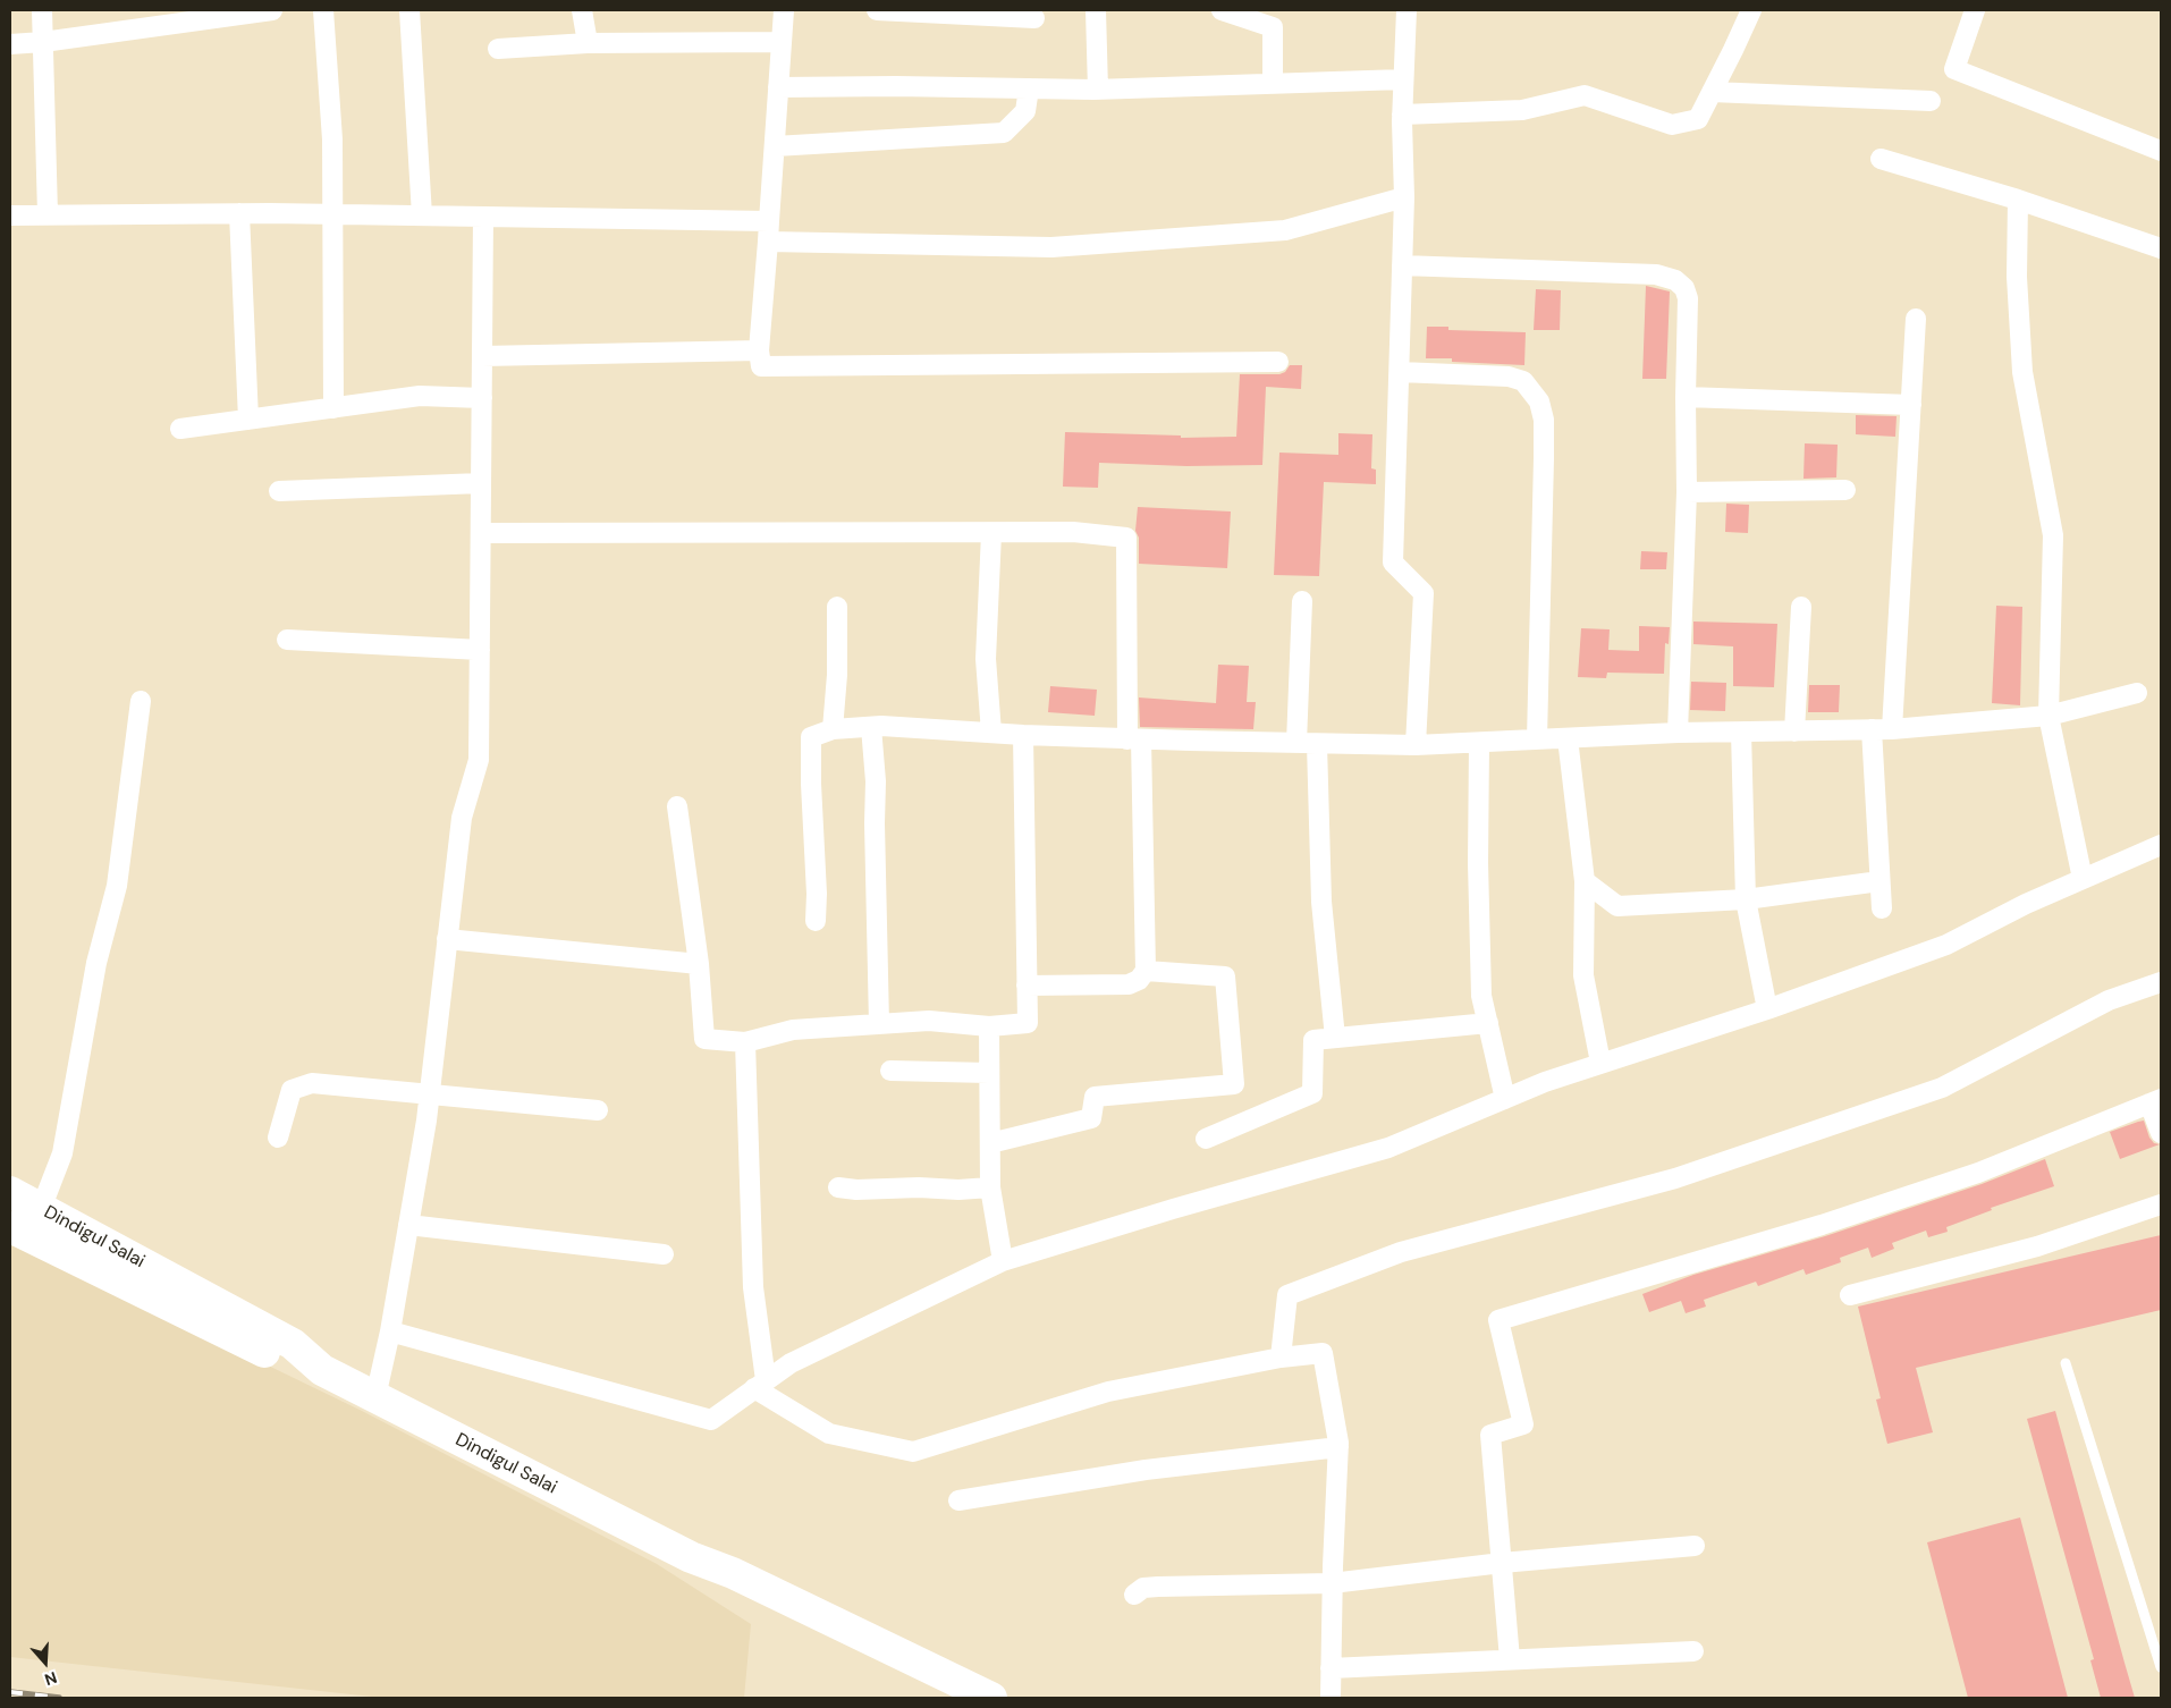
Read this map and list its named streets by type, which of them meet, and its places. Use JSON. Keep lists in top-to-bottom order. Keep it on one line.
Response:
{"streets":{"main road":["Dindigul Salai"]},"north":"bottom"}
